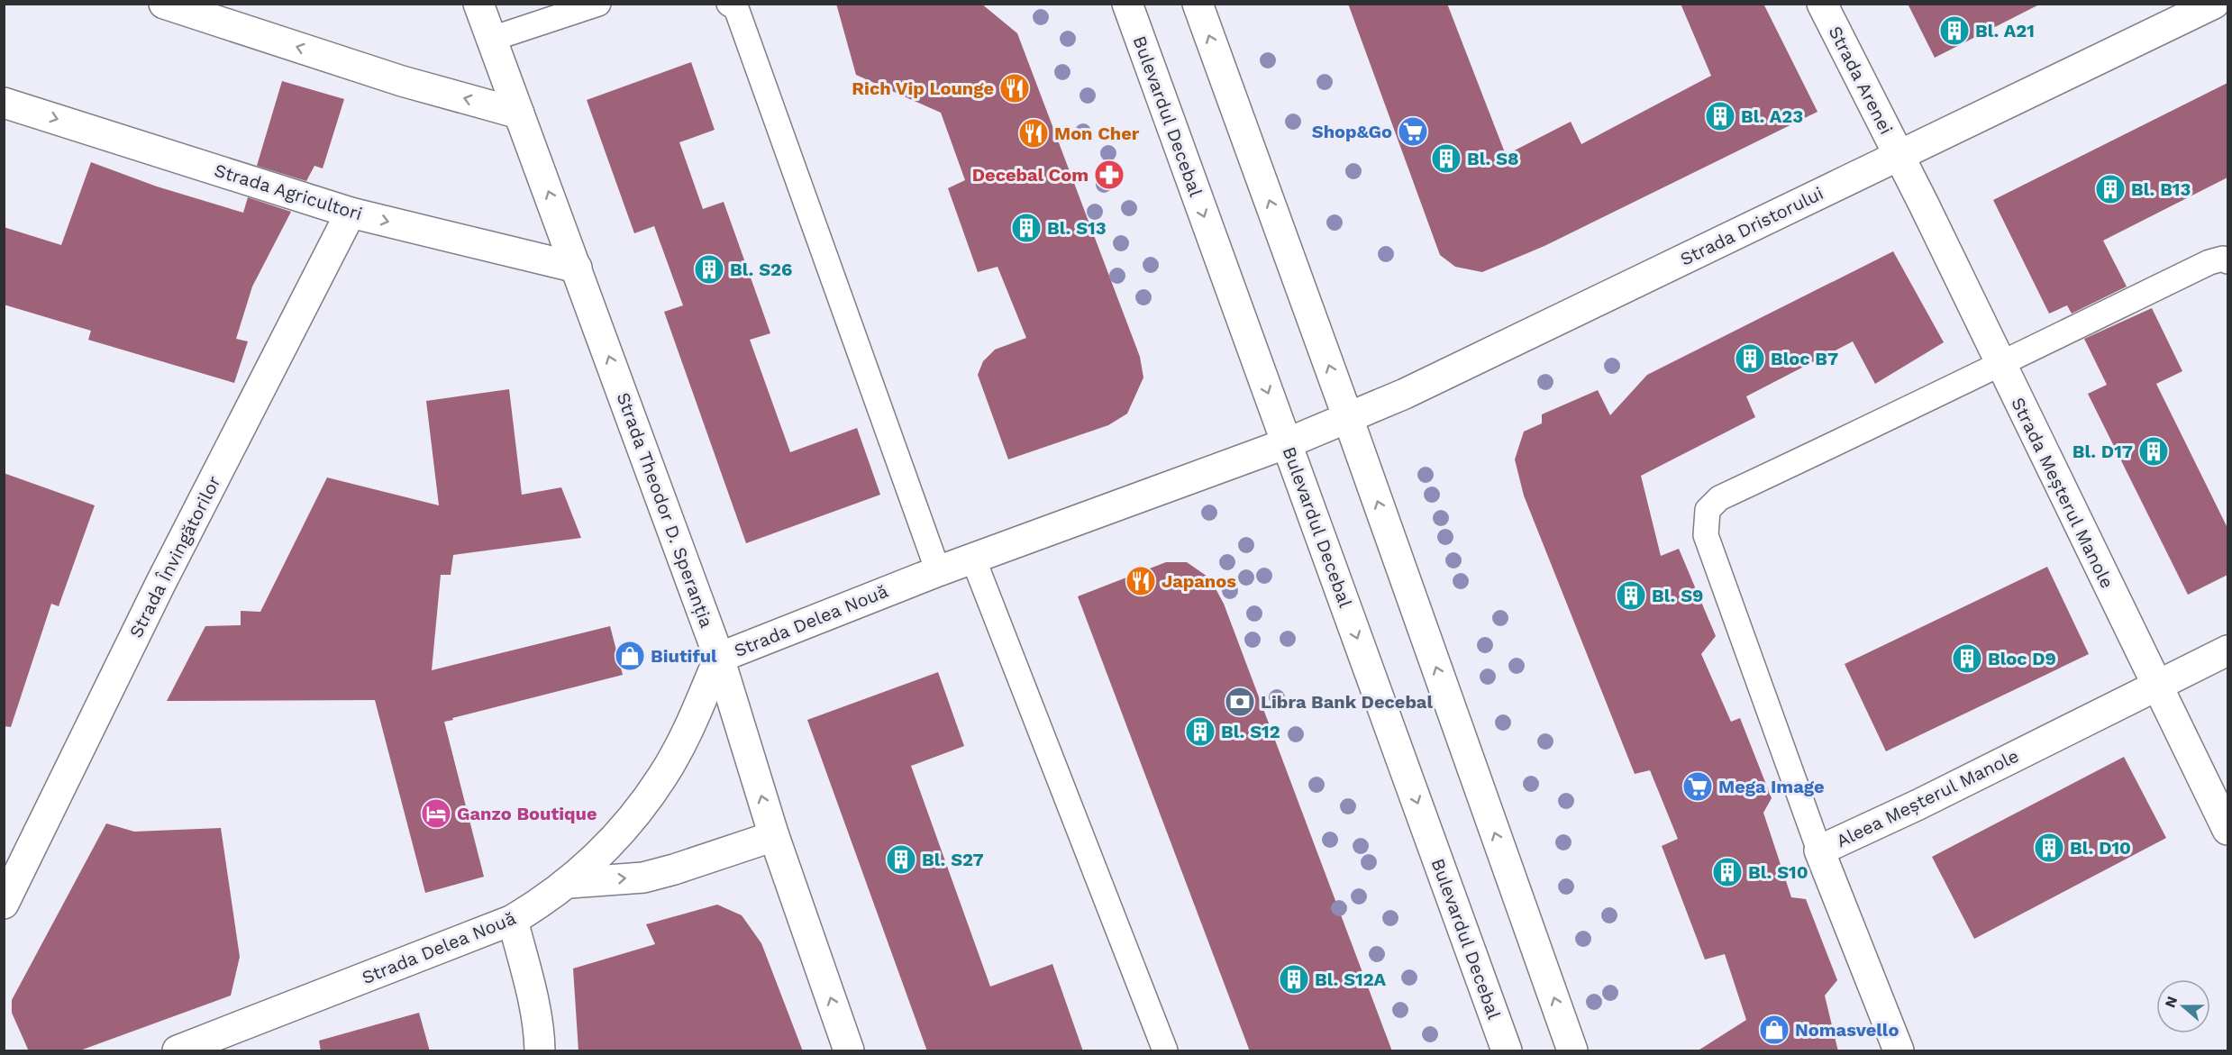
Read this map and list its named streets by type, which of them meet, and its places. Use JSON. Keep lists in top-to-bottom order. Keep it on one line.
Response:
{"streets":{"street":["Strada Arenei","Bulevardul Decebal","Strada Agricultori","Strada Dristorului","Strada Meșterul Manole","Strada Theodor D. Speranția","Strada Învingătorilor","Strada Delea Nouă","Aleea Meșterul Manole"]},"crossings":[["Strada Arenei","Strada Dristorului"],["Strada Arenei","Strada Meșterul Manole"],["Bulevardul Decebal","Strada Dristorului"],["Bulevardul Decebal","Strada Delea Nouă"],["Strada Agricultori","Strada Theodor D. Speranția"],["Strada Agricultori","Strada Învingătorilor"],["Strada Dristorului","Strada Meșterul Manole"],["Strada Dristorului","Strada Delea Nouă"],["Strada Meșterul Manole","Aleea Meșterul Manole"],["Strada Theodor D. Speranția","Strada Delea Nouă"]],"one_way":["Strada Theodor D. Speranția"],"places":{"building":["Bl. A21","Bl. A23","Bl. S8","Bl. B13","Bl. S13","Bl. S26","Bloc B7","Bl. D17","Bl. S9","Bloc D9","Bl. S12","Bl. D10","Bl. S27","Bl. S10","Bl. S12A"],"restaurant":["Rich Vip Lounge","Mon Cher","Japanos"],"supermarket":["Shop&Go","Mega Image"],"pharmacy":["Decebal Com"],"shop":["Biutiful","Nomasvello"],"bank":["Libra Bank Decebal"],"hotel":["Ganzo Boutique"]},"north":"left"}
